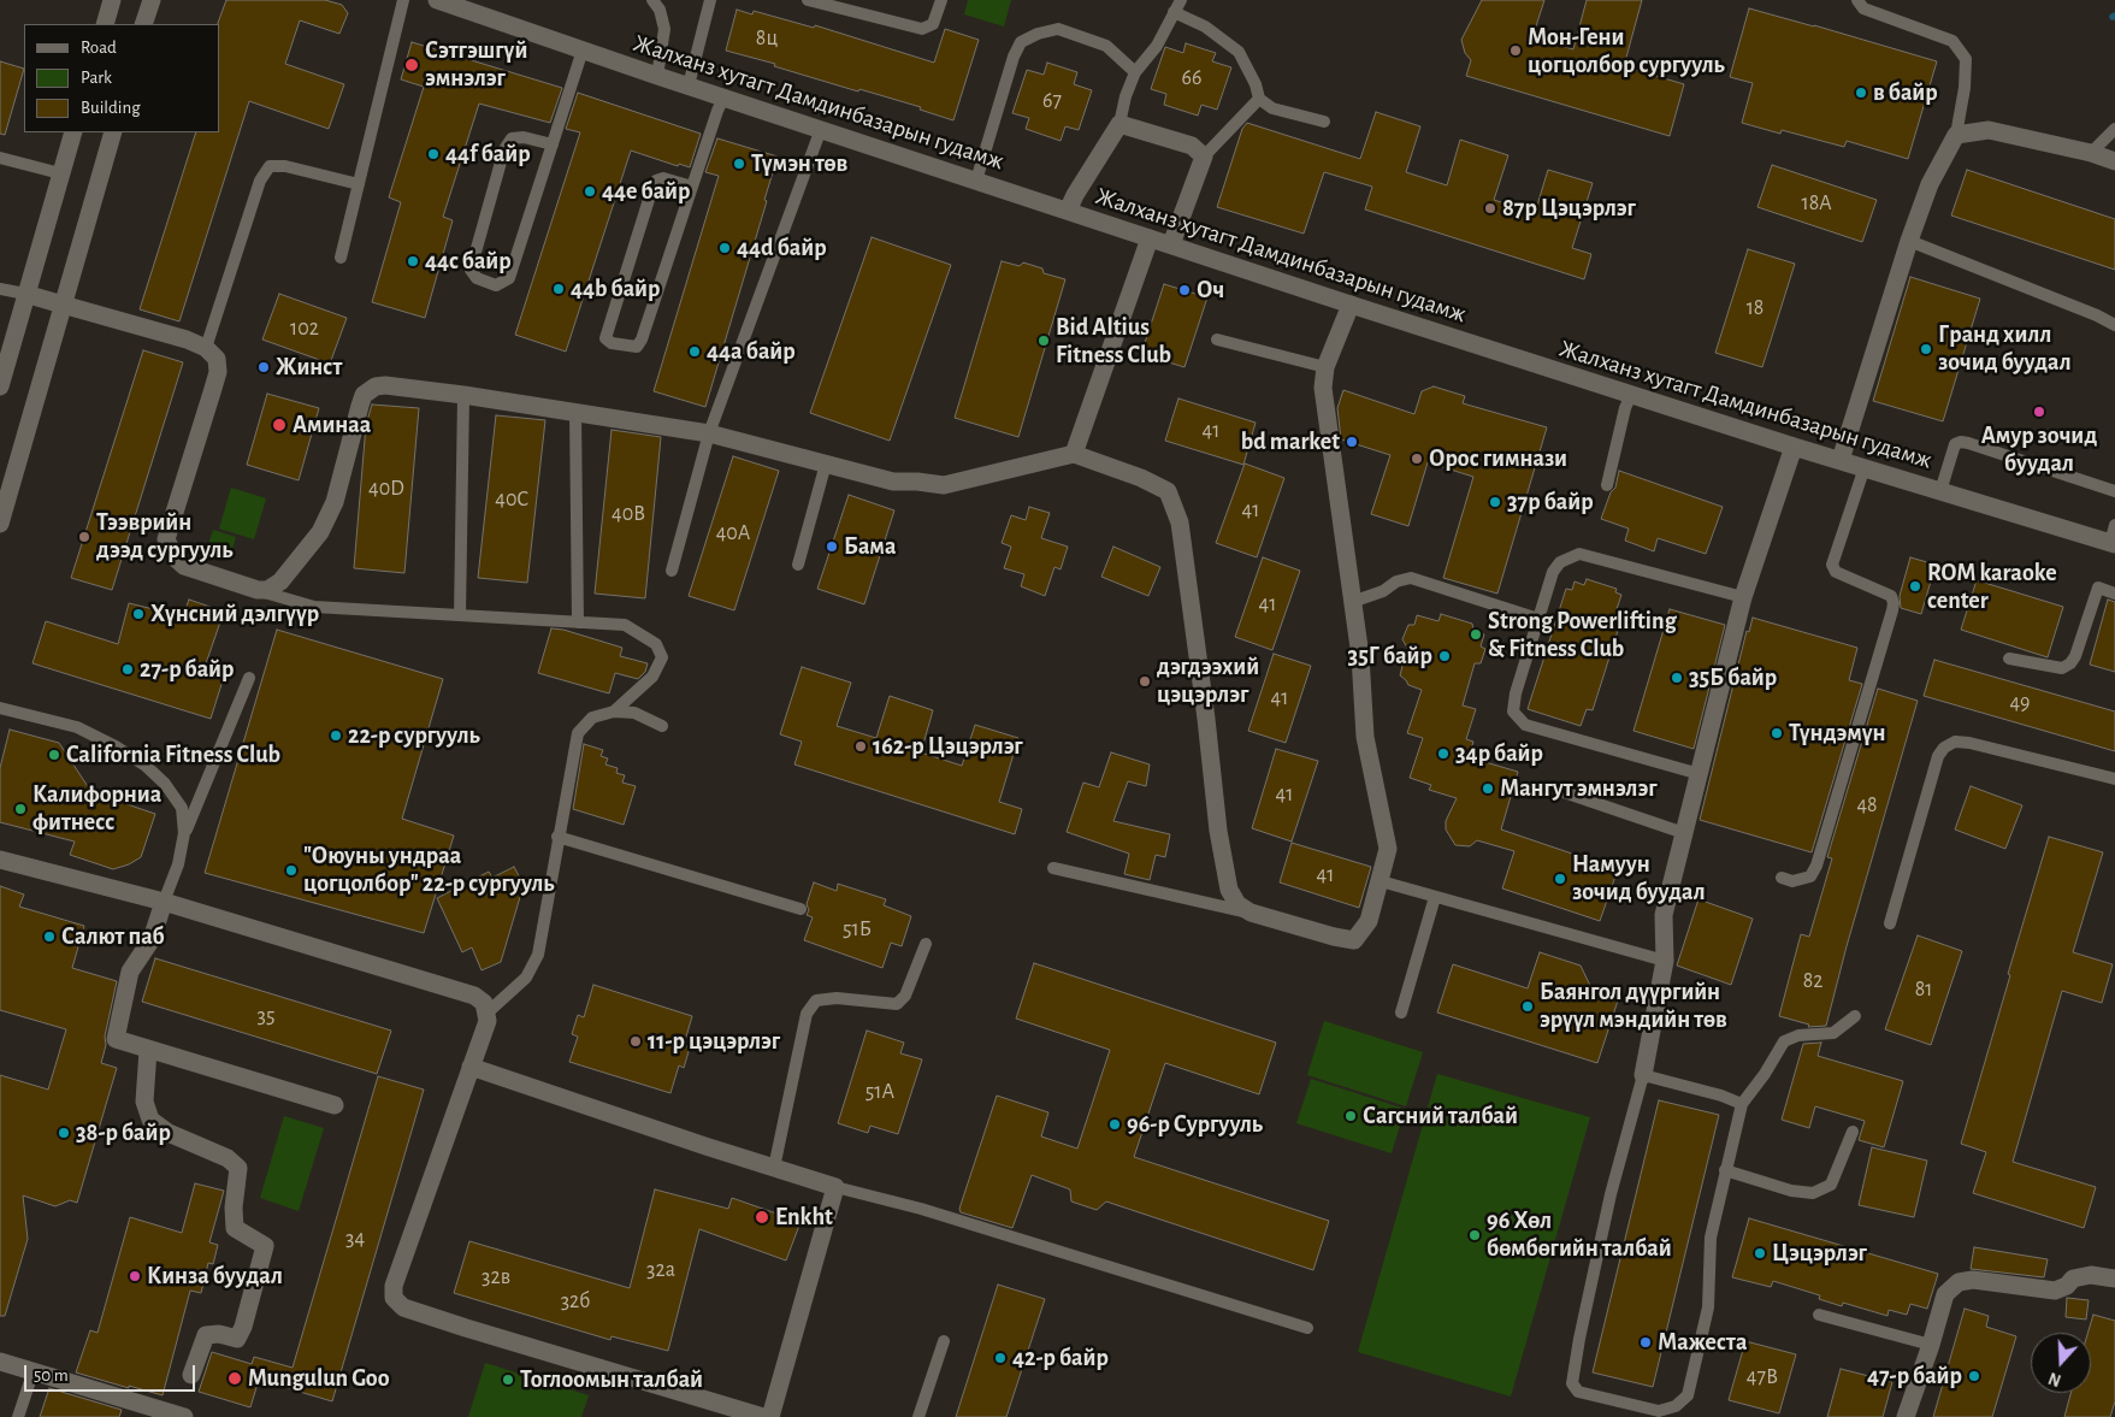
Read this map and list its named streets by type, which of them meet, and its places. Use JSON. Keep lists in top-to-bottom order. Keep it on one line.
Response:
{"streets":{"street":["Жалханз хутагт Дамдинбазарын гудамж"]},"places":["Мон-Гени цогцолбор сургууль","Сэтгэшгүй эмнэлэг","в байр","44f байр","Түмэн төв","44e байр","87р Цэцэрлэг","44d байр","44c байр","44b байр","Оч","Bid Altius Fitness Club","Гранд хилл зочид буудал","44a байр","Жинст","Амур зочид буудал","Аминаа","bd market","Орос гимнази","37р байр","Тээврийн дээд сургууль","Бама","ROM karaoke center","Хүнсний дэлгүүр","Strong Powerlifting & Fitness Club","35Г байр","27-р байр","35Б байр","дэгдээхий цэцэрлэг","Түндэмүн","22-р сургууль","162-р Цэцэрлэг","34р байр","California Fitness Club","Мангут эмнэлэг","Калифорниа фитнесс","\"Оюуны ундраа цогцолбор\" 22-р сургууль","Намуун зочид буудал","Салют паб","Баянгол дүүргийн эрүүл мэндийн төв","11-р цэцэрлэг","Сагсний талбай","96-р Сургууль","38-р байр","Enkht","96 Хөл бөмбөгийн талбай","Цэцэрлэг","Кинза буудал","Мажеста","42-p байр","47-р байр","Mungulun Goo","Тоглоомын талбай"],"house_numbers":["8ц","66","67","18A","18","102","41","40D","40C","41","40B","40А","41","41","49","41","48","41","51Б","82","81","35","51А","34","32а","32в","32б","47В"],"legend":["Road","Park","Building"],"scale_bar":"50 m","north":"bottom"}
